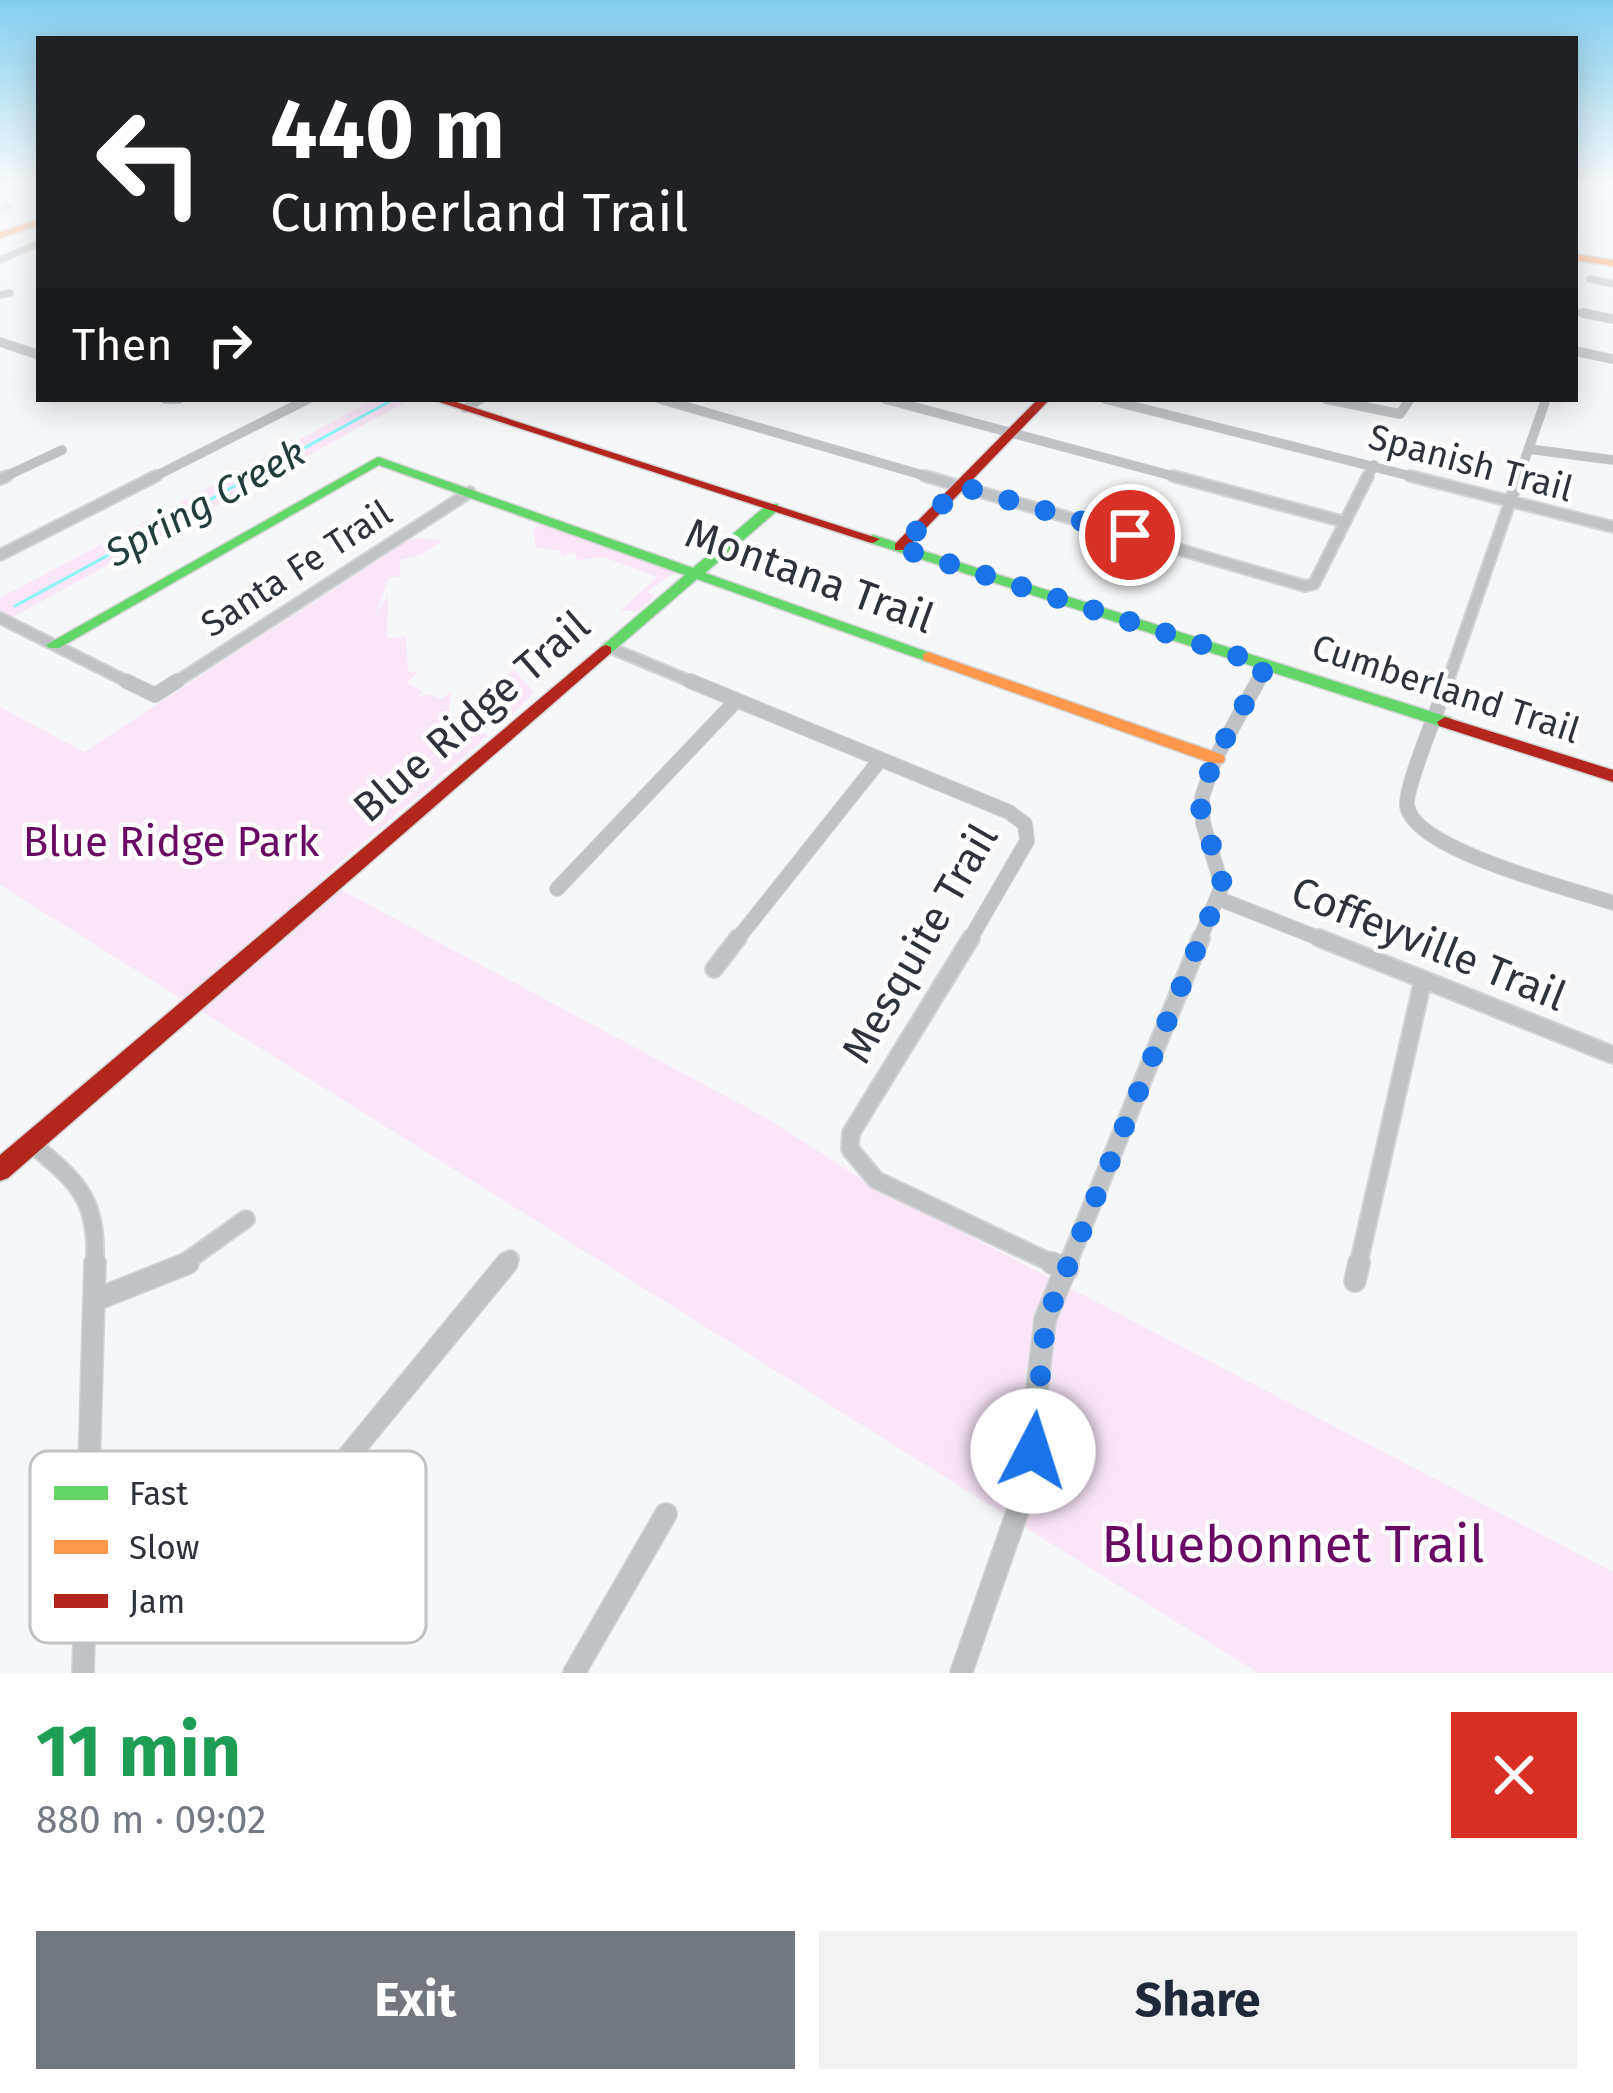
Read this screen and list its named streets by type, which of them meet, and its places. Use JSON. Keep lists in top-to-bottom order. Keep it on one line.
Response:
{"streets":{"street":["Spanish Trail","Santa Fe Trail","Montana Trail","Cumberland Trail","Blue Ridge Trail","Mesquite Trail","Coffeyville Trail"]},"crossings":[["Santa Fe Trail","Montana Trail"],["Montana Trail","Blue Ridge Trail"],["Cumberland Trail","Blue Ridge Trail"],["Blue Ridge Trail","Mesquite Trail"]],"water":["Spring Creek"],"parks":["Blue Ridge Park","Bluebonnet Trail"],"legend":["Fast","Slow","Jam"],"page":{"turn":["440 m","Cumberland Trail"],"then":"Then","heading":["11 min","880 m · 09:02"],"buttons":["Exit","Share"]}}
